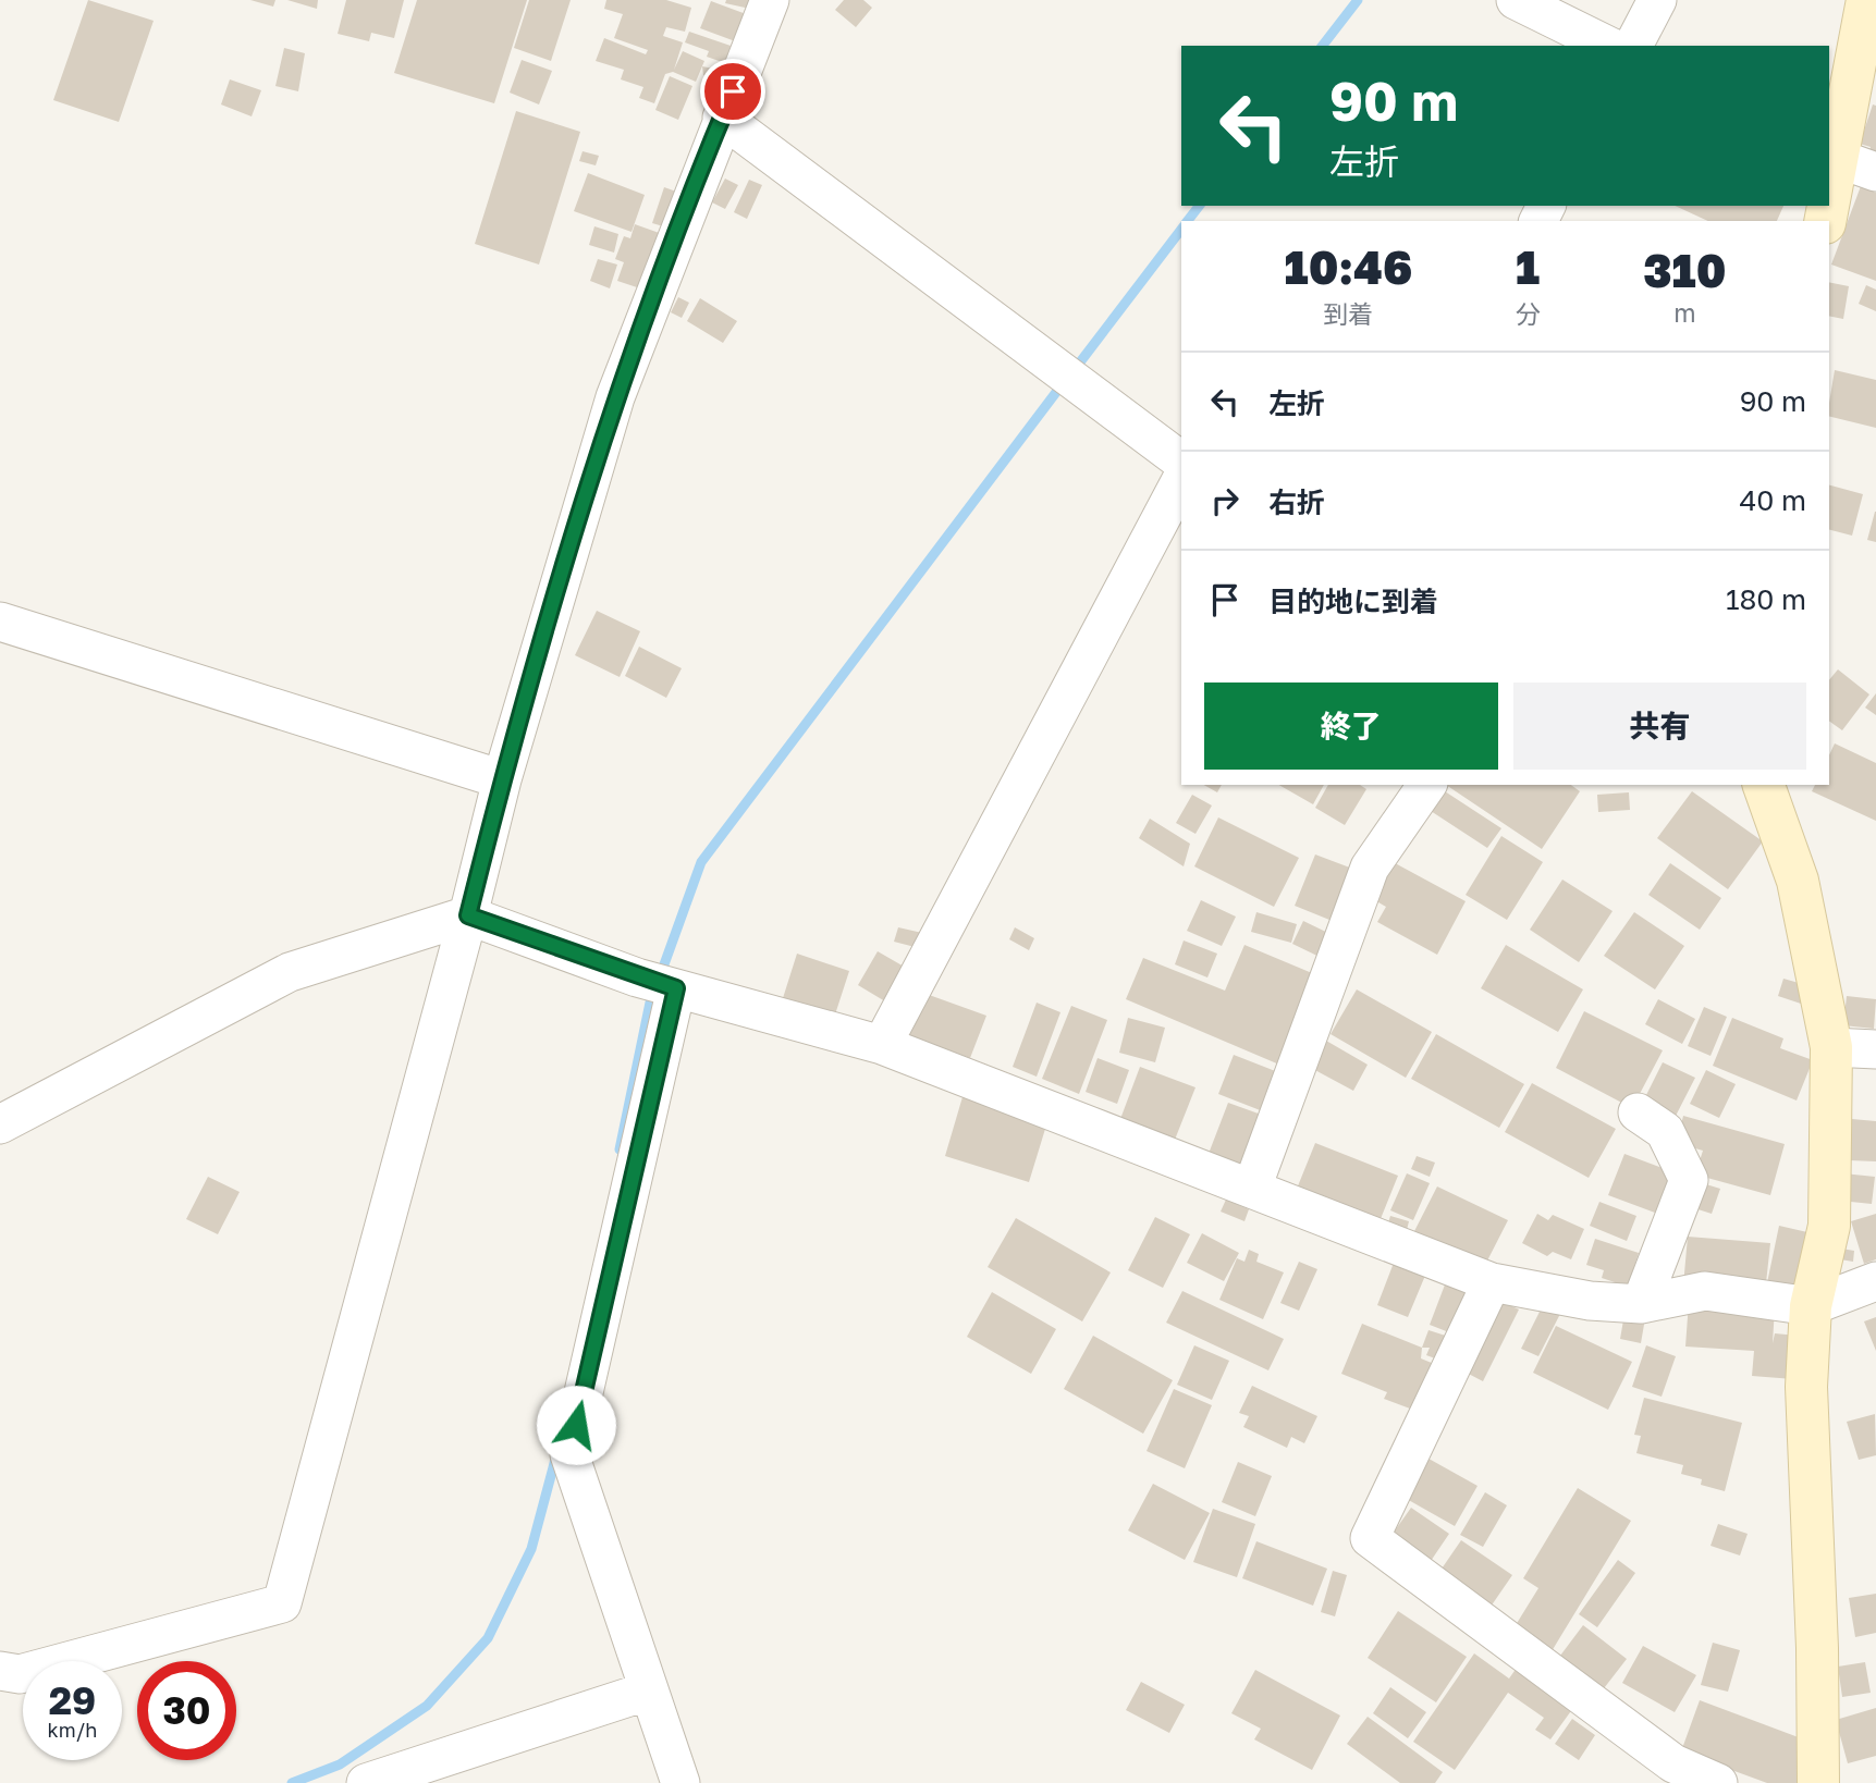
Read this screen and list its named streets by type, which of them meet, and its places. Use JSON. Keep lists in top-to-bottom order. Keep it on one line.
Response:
{"page":{"turn":["90 m","左折"],"eta":["10:46","到着","1","分","310","m"],"list":[{"name":"左折","value":"90 m"},{"name":"右折","value":"40 m"},{"name":"目的地に到着","value":"180 m"}],"buttons":["終了","共有"],"speed":"29 km/h","limit":"30"}}
